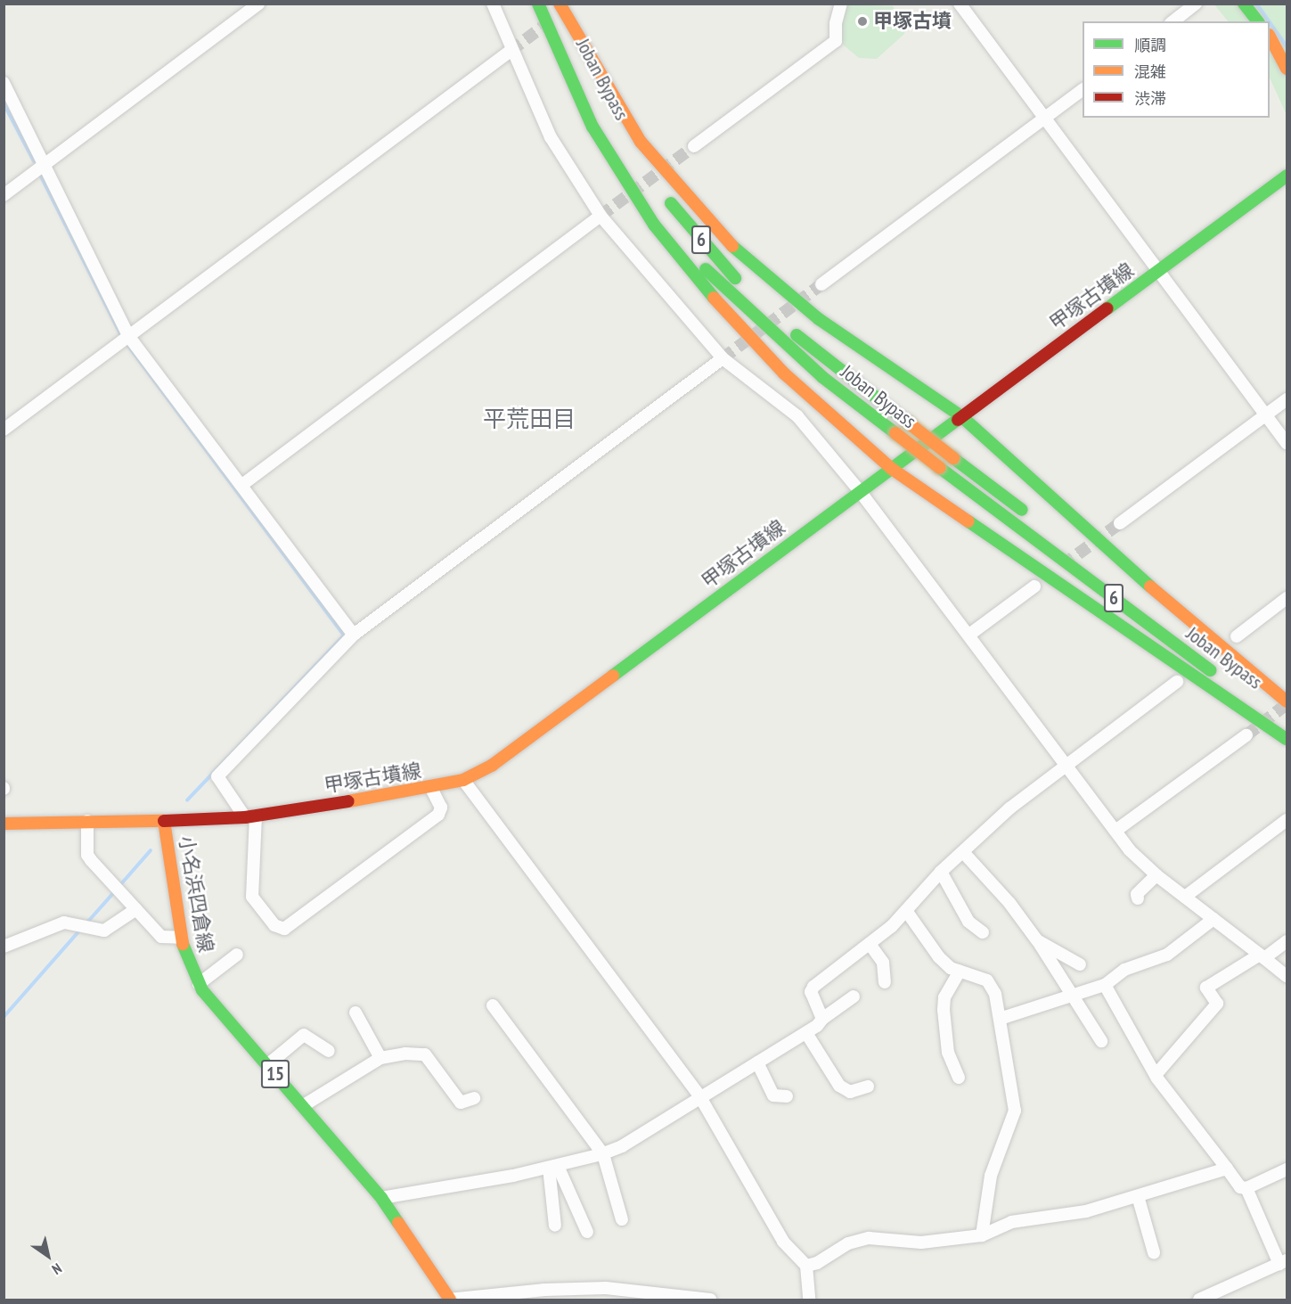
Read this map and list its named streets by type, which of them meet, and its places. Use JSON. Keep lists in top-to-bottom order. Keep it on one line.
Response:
{"streets":{"main road":["Joban Bypass","6","甲塚古墳線","小名浜四倉線","15"]},"crossings":[["甲塚古墳線","小名浜四倉線"]],"districts":["平荒田目"],"places":["甲塚古墳"],"legend":["順調","混雑","渋滞"],"north":"bottom right"}
